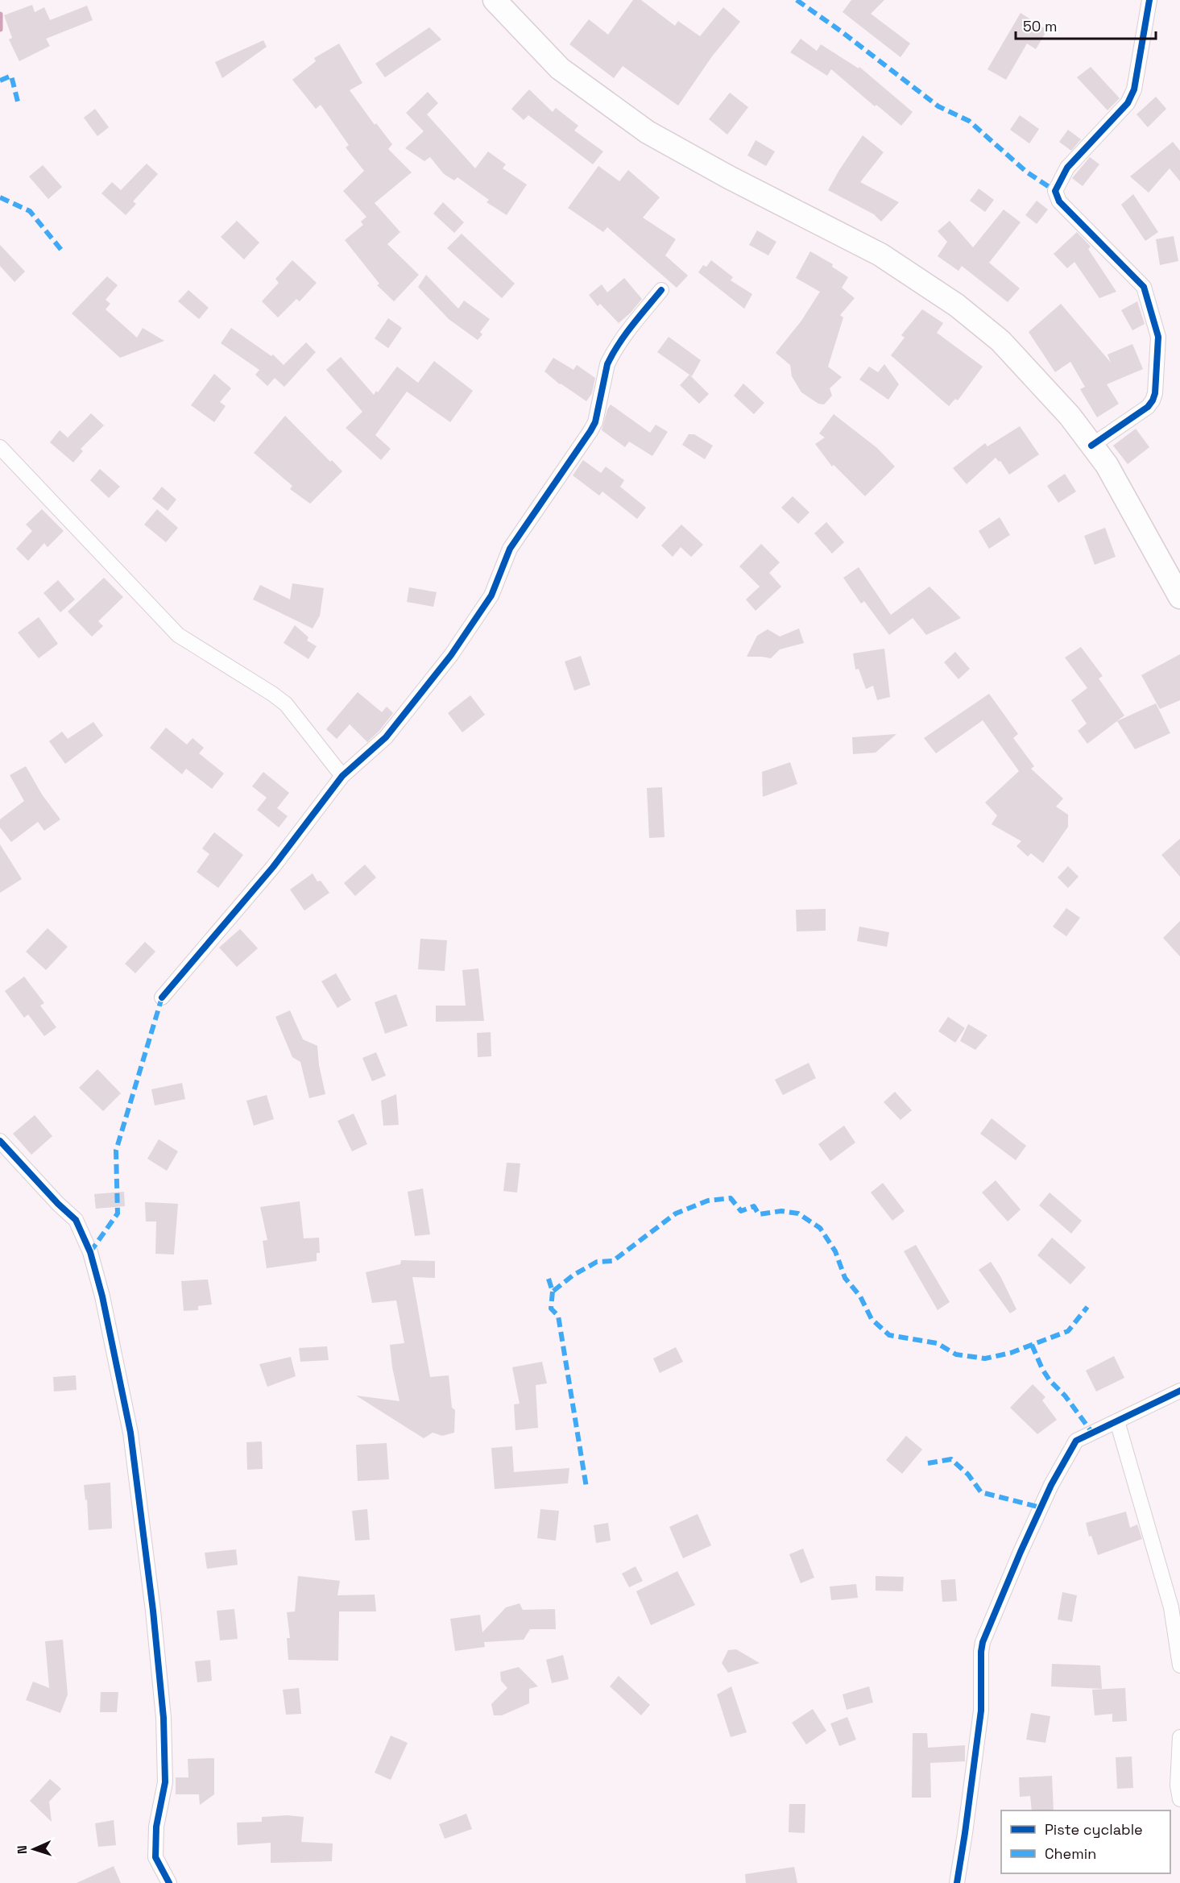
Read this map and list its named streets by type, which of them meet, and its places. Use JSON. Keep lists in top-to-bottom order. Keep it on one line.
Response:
{"legend":["Piste cyclable","Chemin"],"scale_bar":"50 m","north":"left"}
